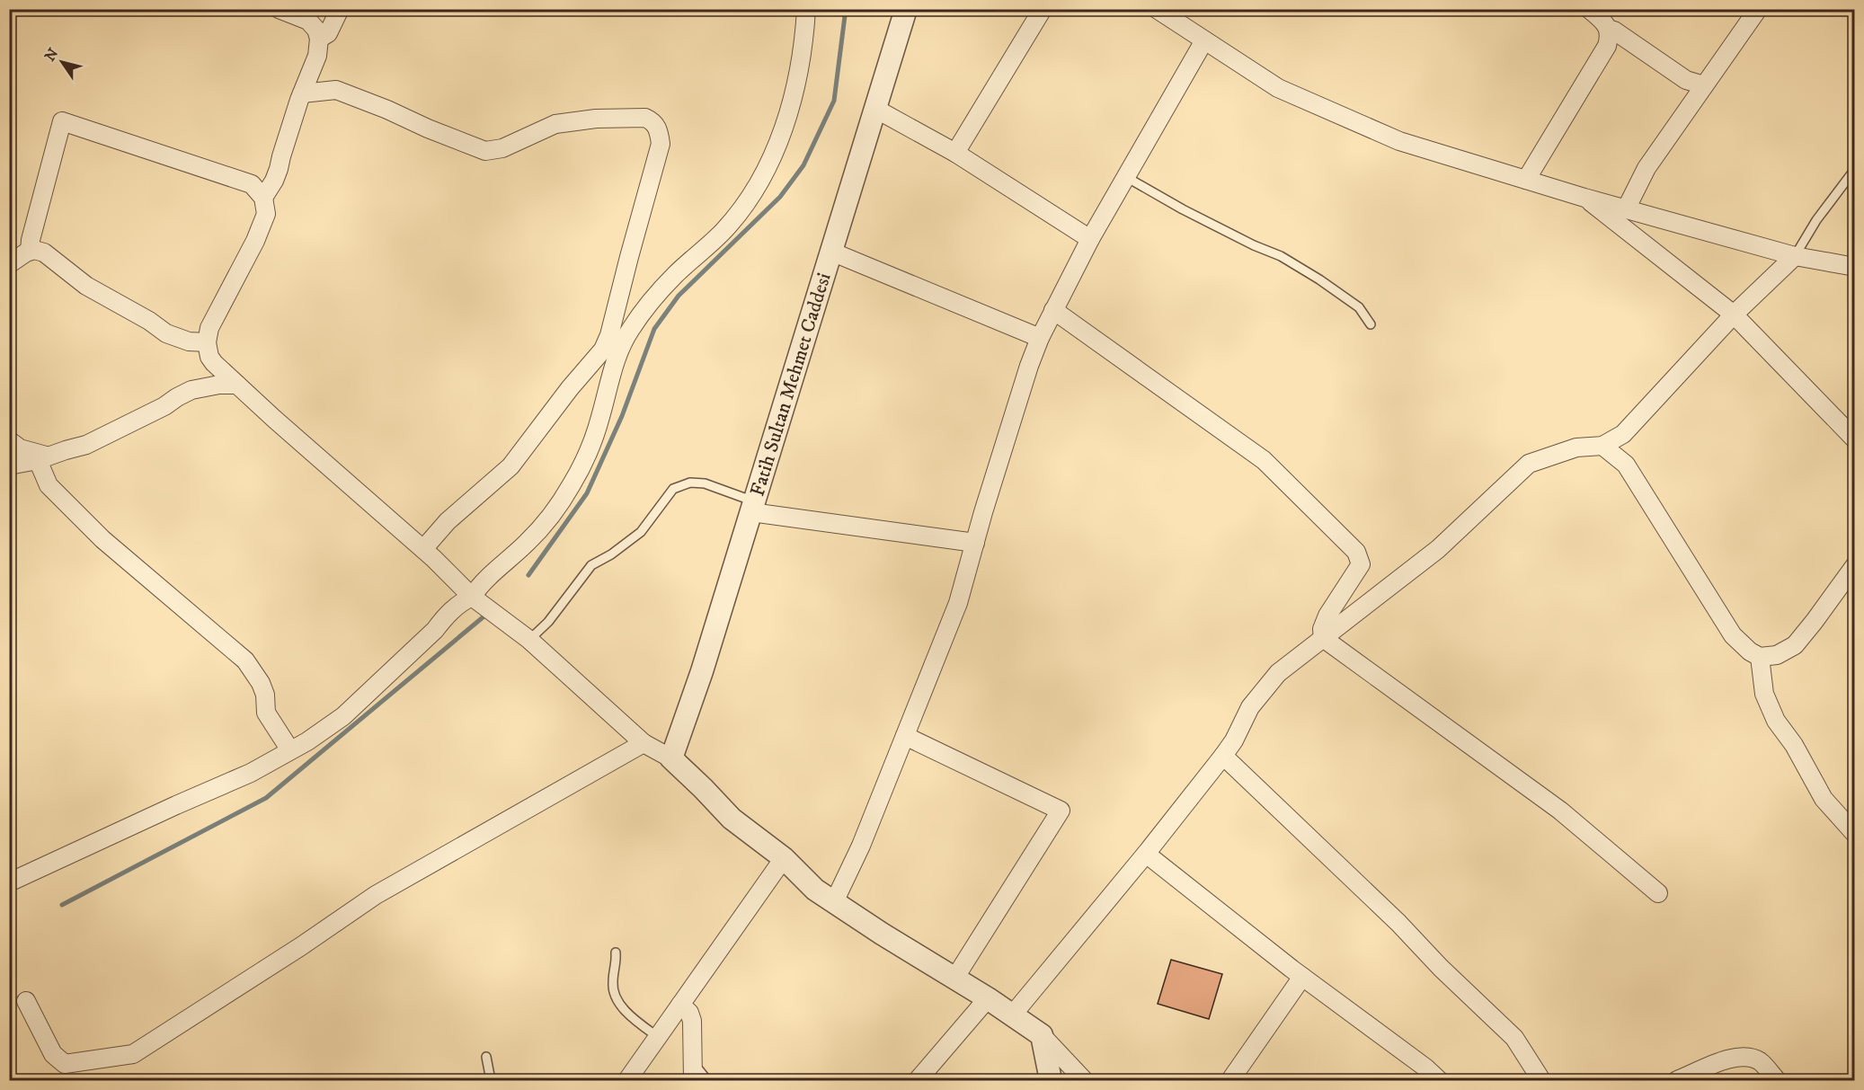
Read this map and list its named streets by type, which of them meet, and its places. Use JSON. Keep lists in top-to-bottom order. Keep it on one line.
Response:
{"streets":{"street":["Fatih Sultan Mehmet Caddesi"]},"north":"top left"}
